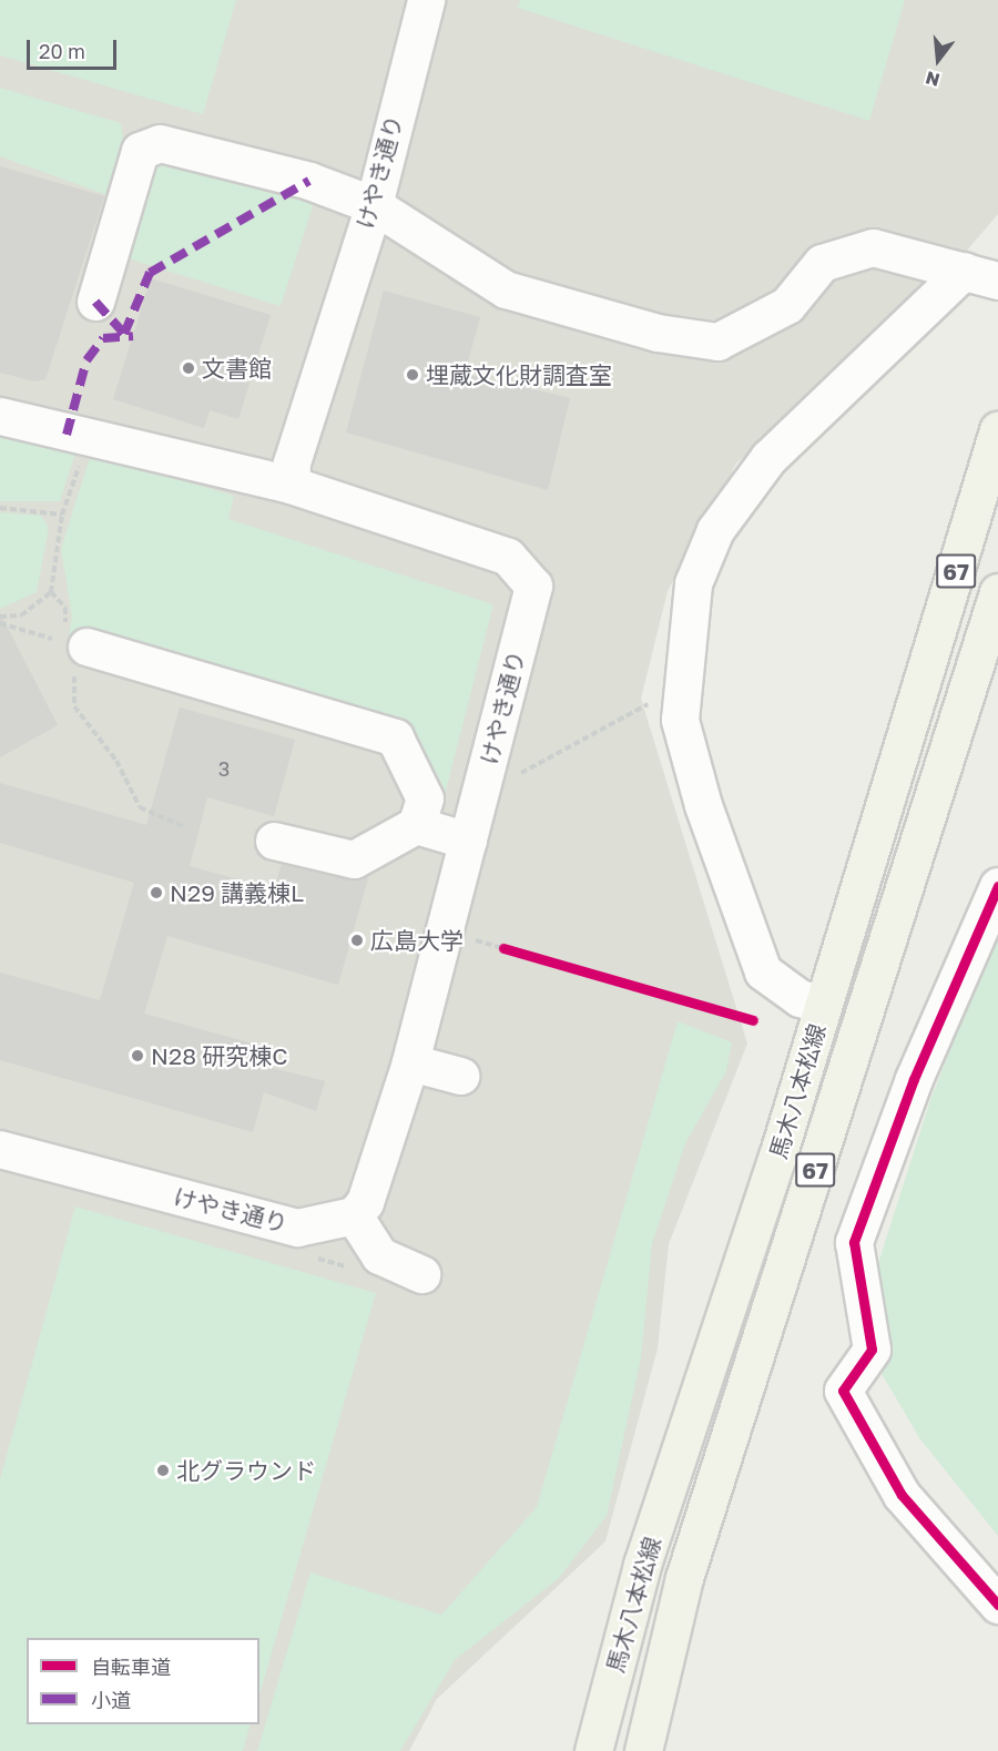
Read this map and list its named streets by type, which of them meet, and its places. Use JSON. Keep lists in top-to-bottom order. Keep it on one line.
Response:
{"streets":{"main road":["67","馬木八本松線"],"street":["けやき通り"]},"places":["文書館","埋蔵文化財調査室","N29 講義棟L","広島大学","N28 研究棟C","北グラウンド"],"house_numbers":["3"],"legend":["自転車道","小道"],"scale_bar":"20 m","north":"bottom"}
